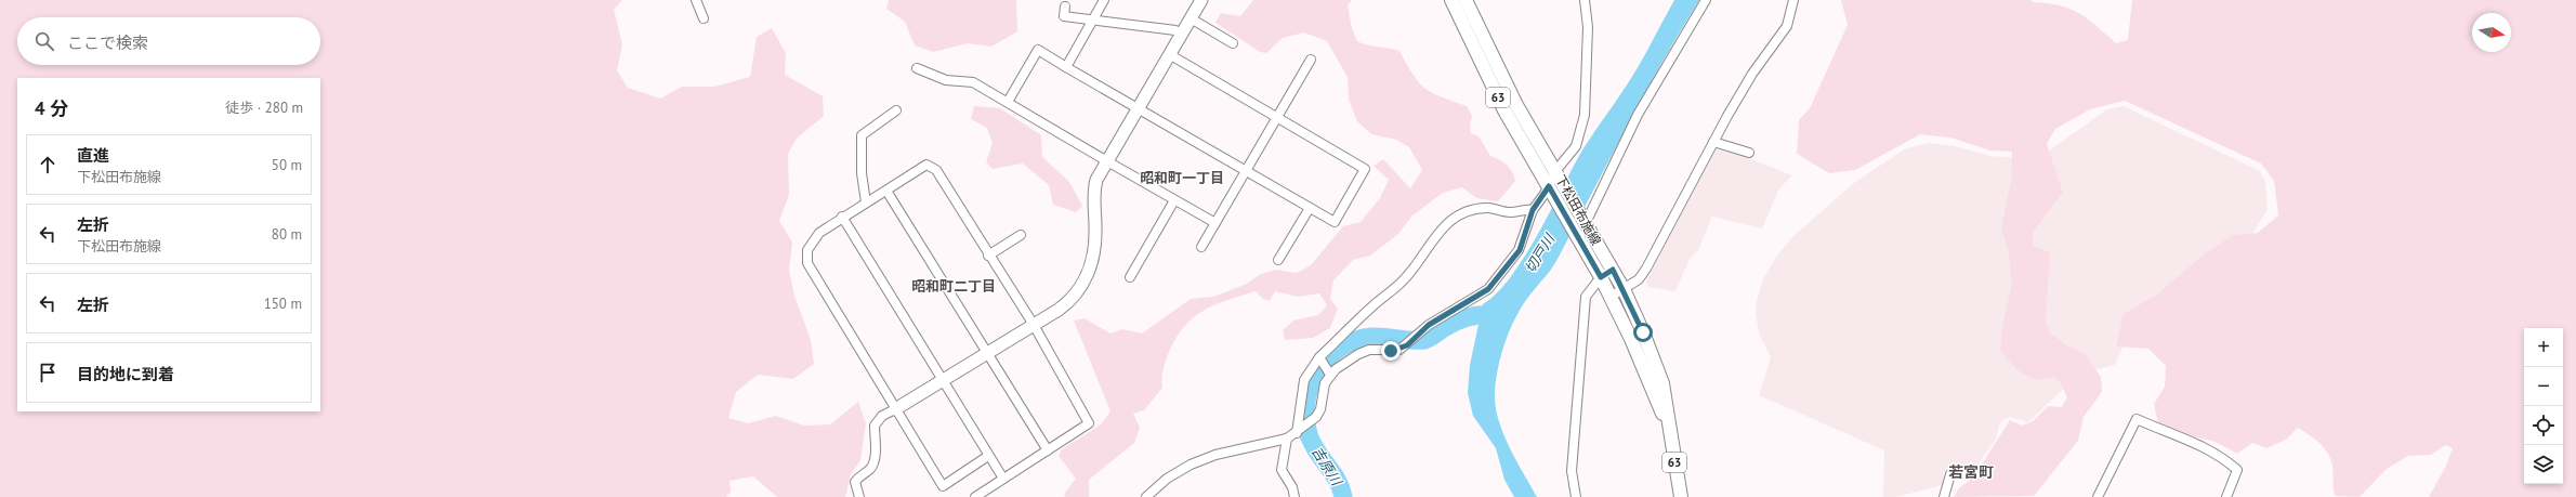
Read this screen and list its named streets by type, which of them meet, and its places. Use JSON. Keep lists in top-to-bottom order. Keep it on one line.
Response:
{"streets":{"main road":["63","下松田布施線"]},"districts":["昭和町一丁目","昭和町二丁目","若宮町"],"water":["切戸川","吉原川"],"north":"right","page":{"search":"ここで検索","heading":["4 分","徒歩 · 280 m"],"list":[["直進","下松田布施線","50 m"],["左折","下松田布施線","80 m"],["左折","150 m"],"目的地に到着"],"map_buttons":["+","−"]}}
